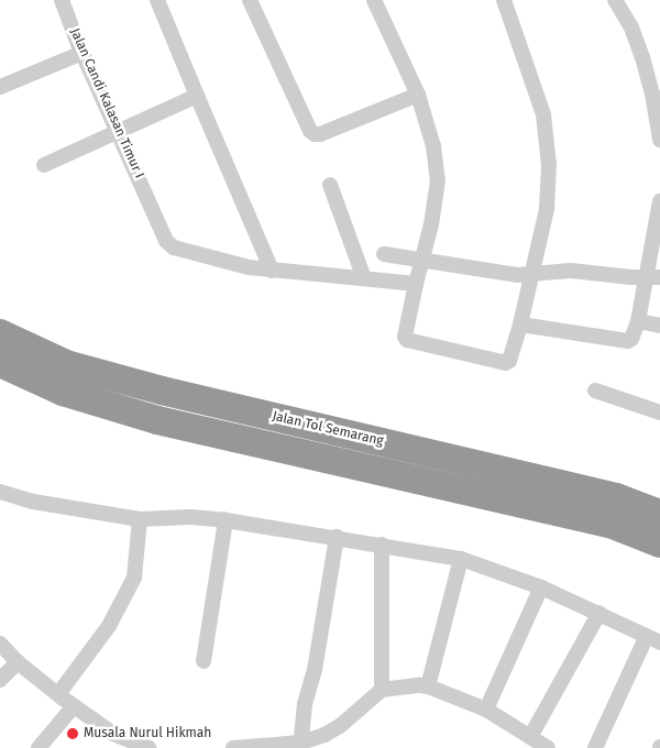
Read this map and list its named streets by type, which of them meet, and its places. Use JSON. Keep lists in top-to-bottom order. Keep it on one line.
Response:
{"streets":{"highway":["Jalan Tol Semarang"],"street":["Jalan Candi Kalasan Timur I"]},"places":["Musala Nurul Hikmah"]}
